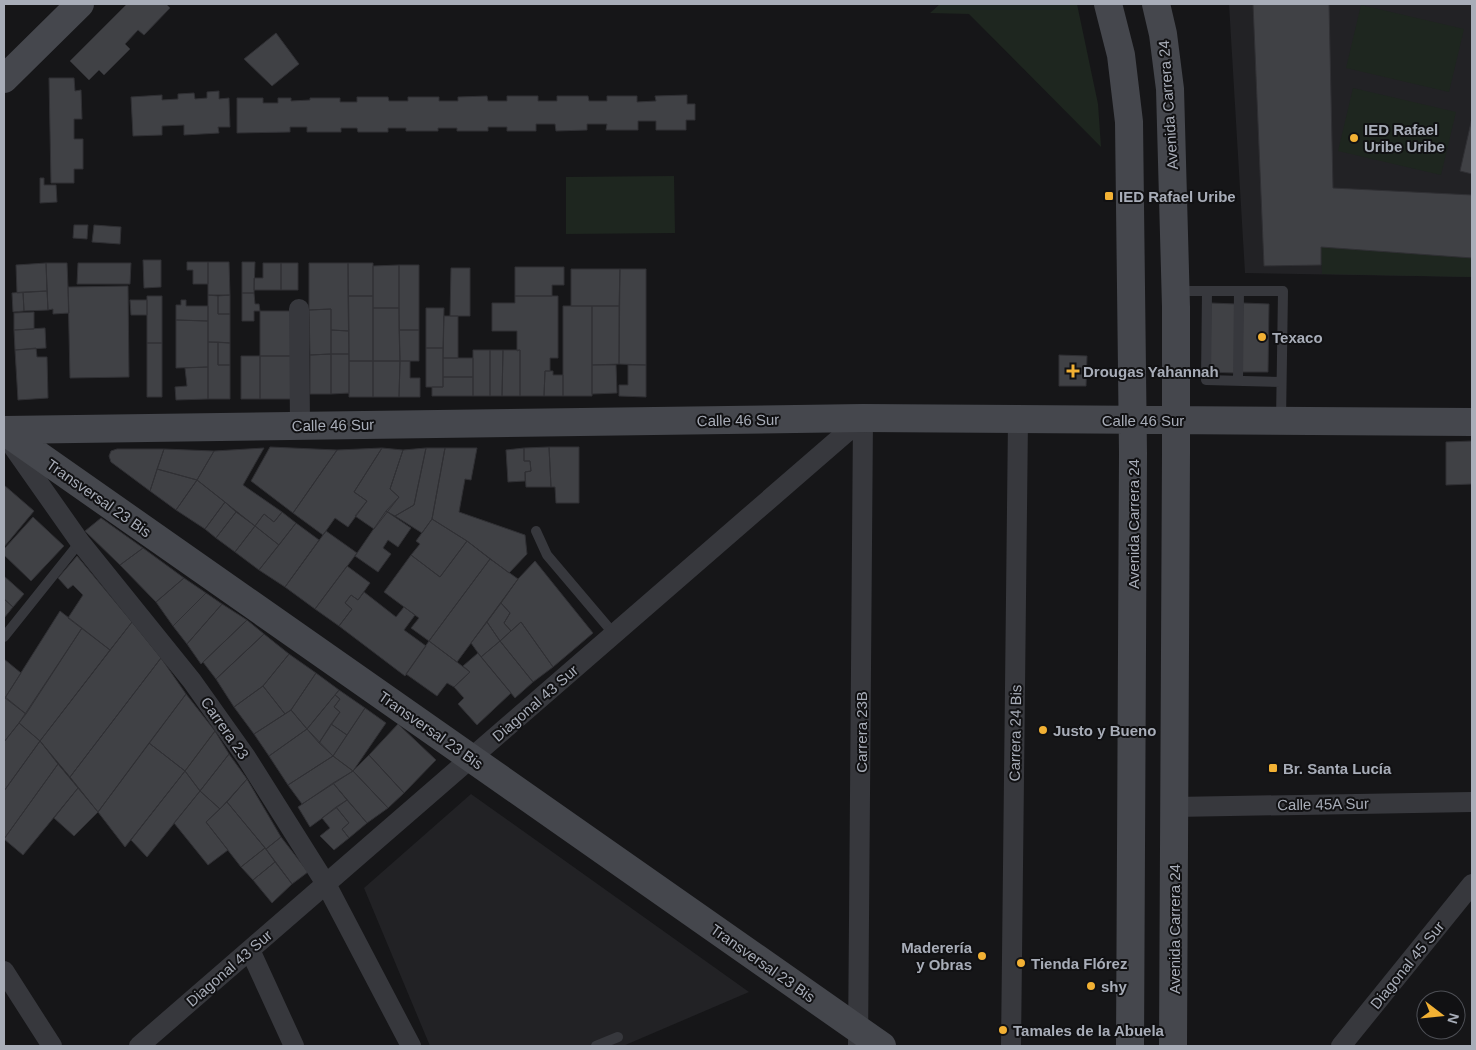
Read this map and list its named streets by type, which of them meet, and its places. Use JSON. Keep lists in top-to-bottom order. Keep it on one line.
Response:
{"streets":{"street":["Avenida Carrera 24","Calle 46 Sur","Transversal 23 Bis","Diagonal 43 Sur","Carrera 23","Carrera 23B","Carrera 24 Bis","Calle 45A Sur","Diagonal 45 Sur"]},"crossings":[["Avenida Carrera 24","Calle 46 Sur"],["Avenida Carrera 24","Calle 45A Sur"],["Calle 46 Sur","Transversal 23 Bis"],["Calle 46 Sur","Diagonal 43 Sur"],["Calle 46 Sur","Carrera 23"],["Calle 46 Sur","Carrera 23B"],["Calle 46 Sur","Carrera 24 Bis"],["Transversal 23 Bis","Diagonal 43 Sur"],["Transversal 23 Bis","Carrera 23"],["Transversal 23 Bis","Carrera 23B"],["Diagonal 43 Sur","Carrera 23"],["Diagonal 43 Sur","Carrera 23B"]],"places":{"other":["IED Rafael Uribe Uribe","Texaco","Justo y Bueno","Maderería y Obras","Tienda Flórez","shy","Tamales de la Abuela"],"transit":["IED Rafael Uribe","Br. Santa Lucía"],"health":["Drougas Yahannah"]},"north":"right"}
